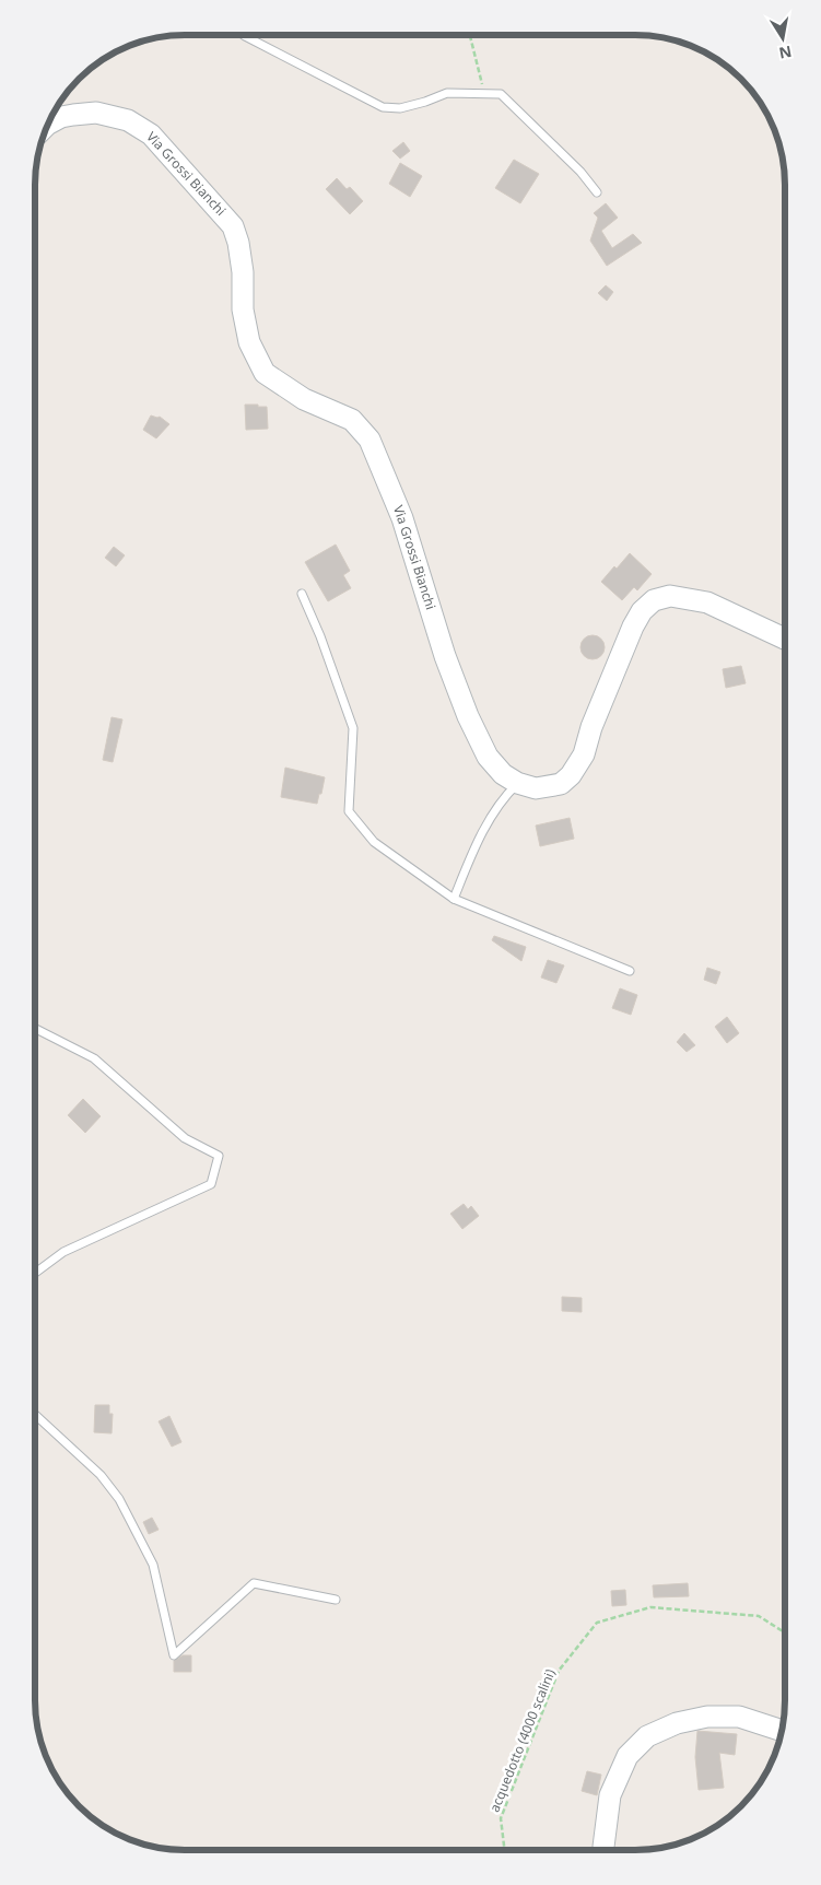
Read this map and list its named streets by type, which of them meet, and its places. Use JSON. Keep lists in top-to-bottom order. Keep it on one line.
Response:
{"streets":{"main road":["Via Grossi Bianchi"],"path":["acquedotto (4000 scalini)"]},"north":"bottom"}
